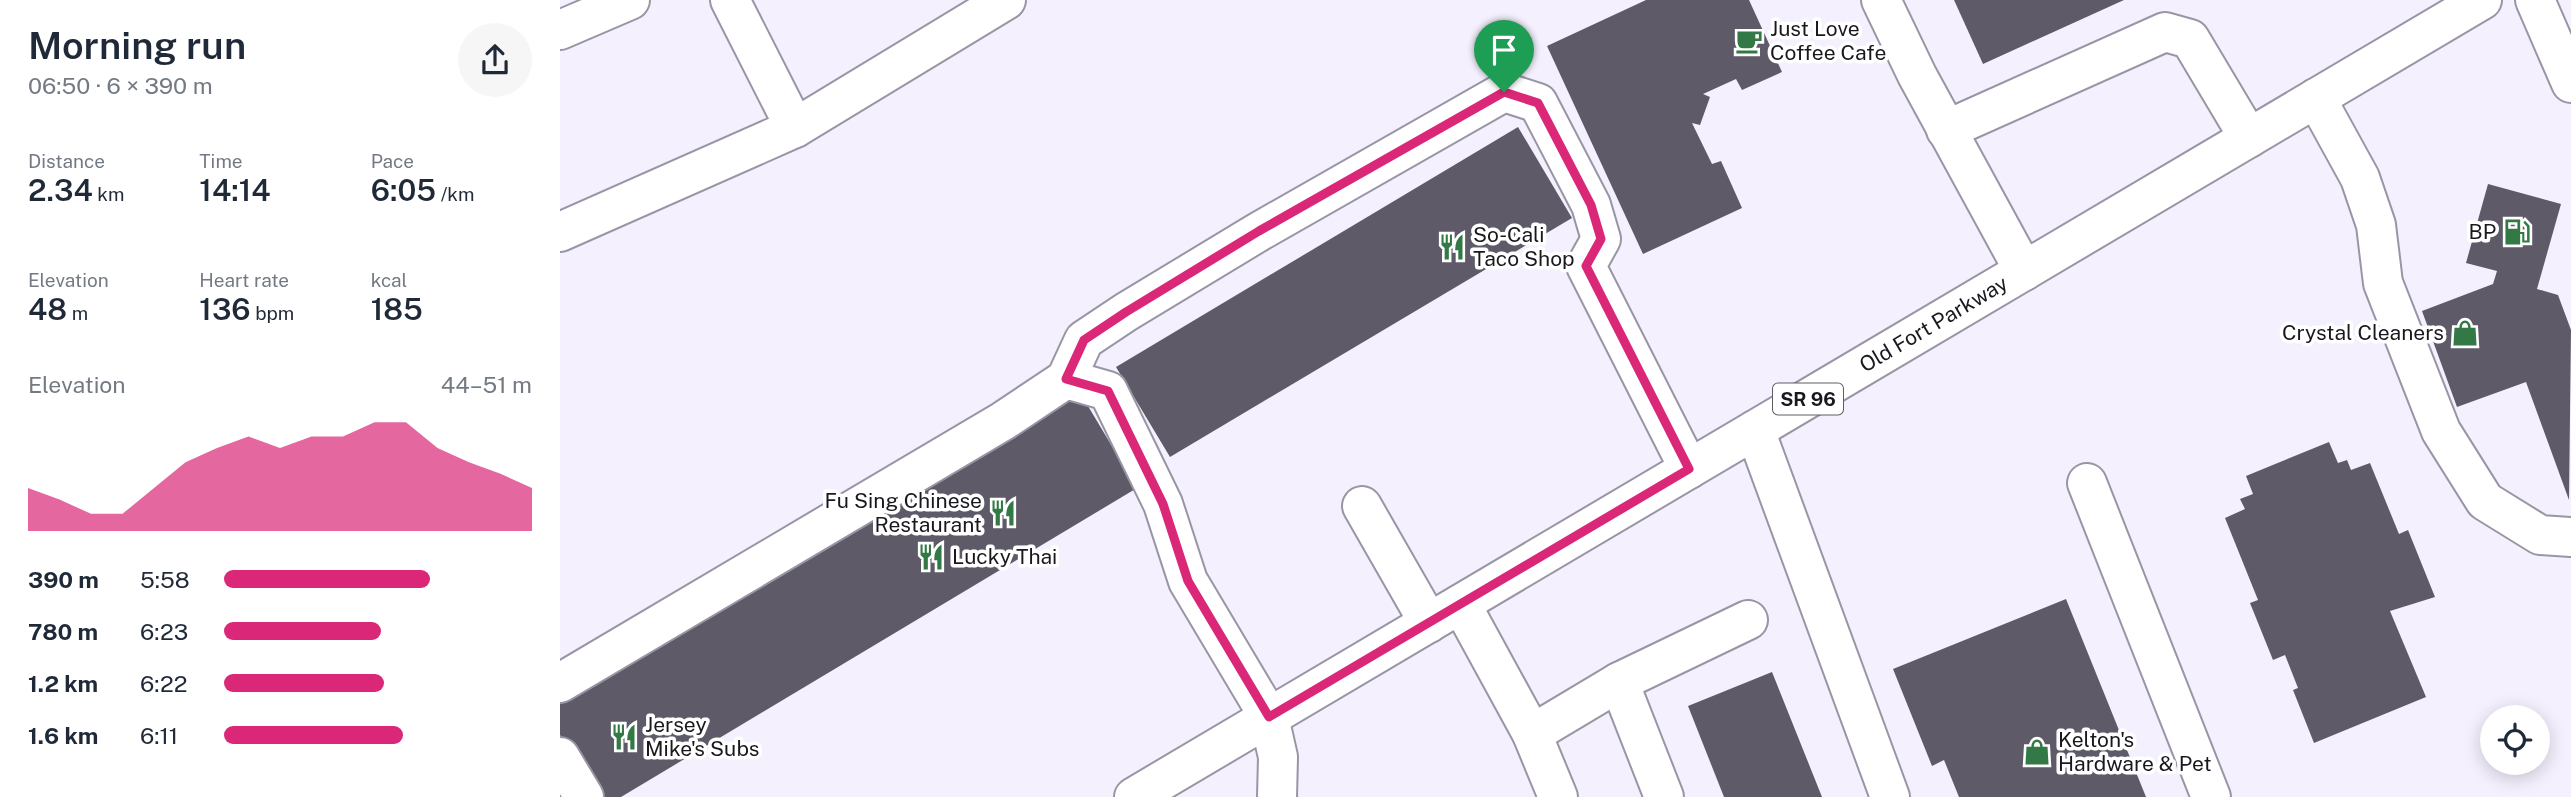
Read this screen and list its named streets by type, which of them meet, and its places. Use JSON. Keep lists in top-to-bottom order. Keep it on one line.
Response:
{"streets":{"main road":["Old Fort Parkway","SR 96"]},"places":{"cafe":["Just Love Coffee Cafe"],"fuel station":["BP"],"restaurant":["So-Cali Taco Shop","Fu Sing Chinese Restaurant","Lucky Thai","Jersey Mike's Subs"],"shop":["Crystal Cleaners","Kelton's Hardware & Pet"]},"page":{"heading":["Morning run","06:50 · 6 × 390 m"],"stats":[["Distance","2.34 km"],["Time","14:14"],["Pace","6:05 /km"],["Elevation","48 m"],["Heart rate","136 bpm"],["kcal","185"]],"chart":["Elevation","44–51 m"],"list":[{"name":"390 m","note":"5:58"},{"name":"780 m","note":"6:23"},{"name":"1.2 km","note":"6:22"},{"name":"1.6 km","note":"6:11"}]}}
